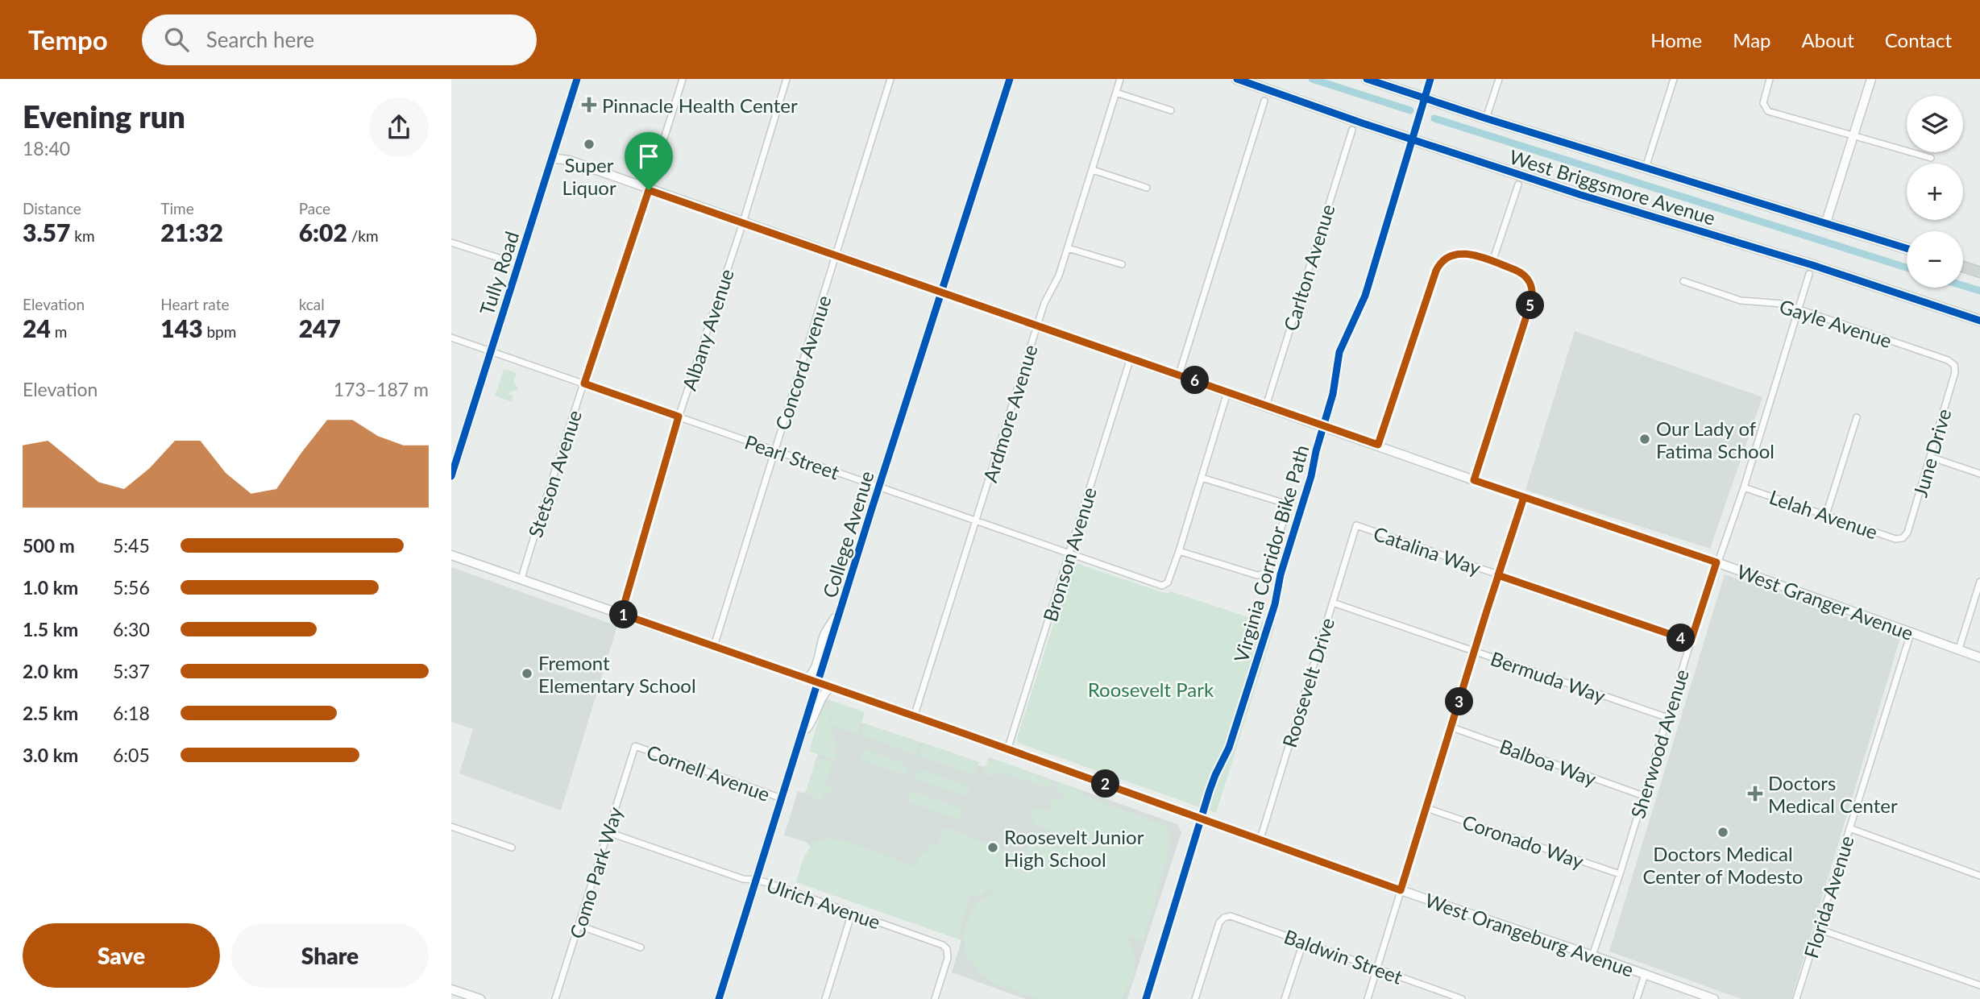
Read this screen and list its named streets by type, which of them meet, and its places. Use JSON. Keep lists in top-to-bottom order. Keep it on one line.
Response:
{"streets":{"main road":["West Briggsmore Avenue"],"street":["Carlton Avenue","Tully Road","Gayle Avenue","Albany Avenue","Concord Avenue","Ardmore Avenue","June Drive","Pearl Street","Stetson Avenue","Lelah Avenue","College Avenue","Catalina Way","Bronson Avenue","West Granger Avenue","Bermuda Way","Roosevelt Drive","Sherwood Avenue","Balboa Way","Cornell Avenue","Coronado Way","Como Park Way","Florida Avenue","Ulrich Avenue","West Orangeburg Avenue","Baldwin Street"],"cycle path":["Virginia Corridor Bike Path"]},"crossings":[["Carlton Avenue","West Granger Avenue"],["Tully Road","Pearl Street"],["Tully Road","West Granger Avenue"],["Gayle Avenue","June Drive"],["Gayle Avenue","Sherwood Avenue"],["Albany Avenue","Pearl Street"],["Albany Avenue","West Granger Avenue"],["Albany Avenue","West Orangeburg Avenue"],["Concord Avenue","Pearl Street"],["Concord Avenue","West Granger Avenue"],["Concord Avenue","West Orangeburg Avenue"],["Ardmore Avenue","Pearl Street"],["Ardmore Avenue","West Granger Avenue"],["Ardmore Avenue","West Orangeburg Avenue"],["June Drive","Lelah Avenue"],["Pearl Street","Stetson Avenue"],["Pearl Street","College Avenue"],["Pearl Street","Bronson Avenue"],["Stetson Avenue","West Granger Avenue"],["Stetson Avenue","West Orangeburg Avenue"],["Lelah Avenue","Sherwood Avenue"],["College Avenue","West Granger Avenue"],["College Avenue","Cornell Avenue"],["College Avenue","Ulrich Avenue"],["College Avenue","West Orangeburg Avenue"],["Catalina Way","Roosevelt Drive"],["Catalina Way","Sherwood Avenue"],["Bronson Avenue","West Granger Avenue"],["Bronson Avenue","West Orangeburg Avenue"],["West Granger Avenue","Sherwood Avenue"],["West Granger Avenue","Florida Avenue"],["Bermuda Way","Roosevelt Drive"],["Bermuda Way","Sherwood Avenue"],["Roosevelt Drive","West Orangeburg Avenue"],["Sherwood Avenue","Balboa Way"],["Sherwood Avenue","Coronado Way"],["Sherwood Avenue","West Orangeburg Avenue"],["Cornell Avenue","Como Park Way"],["Como Park Way","Ulrich Avenue"]],"parks":["Roosevelt Park"],"places":{"health":["Pinnacle Health Center","Doctors Medical Center"],"other":["Super Liquor","Our Lady of Fatima School","Fremont Elementary School","Doctors Medical Center of Modesto","Roosevelt Junior High School"]},"page":{"header":"Tempo","search":"Search here","nav":["Home","Map","About","Contact"],"heading":["Evening run","18:40"],"map_buttons":["+","−"],"stats":[["Distance","3.57 km"],["Time","21:32"],["Pace","6:02 /km"],["Elevation","24 m"],["Heart rate","143 bpm"],["kcal","247"]],"pins":["5","6","1","4","3","2"],"chart":["Elevation","173–187 m"],"list":[{"name":"500 m","note":"5:45"},{"name":"1.0 km","note":"5:56"},{"name":"1.5 km","note":"6:30"},{"name":"2.0 km","note":"5:37"},{"name":"2.5 km","note":"6:18"},{"name":"3.0 km","note":"6:05"}],"buttons":["Save","Share"]}}
